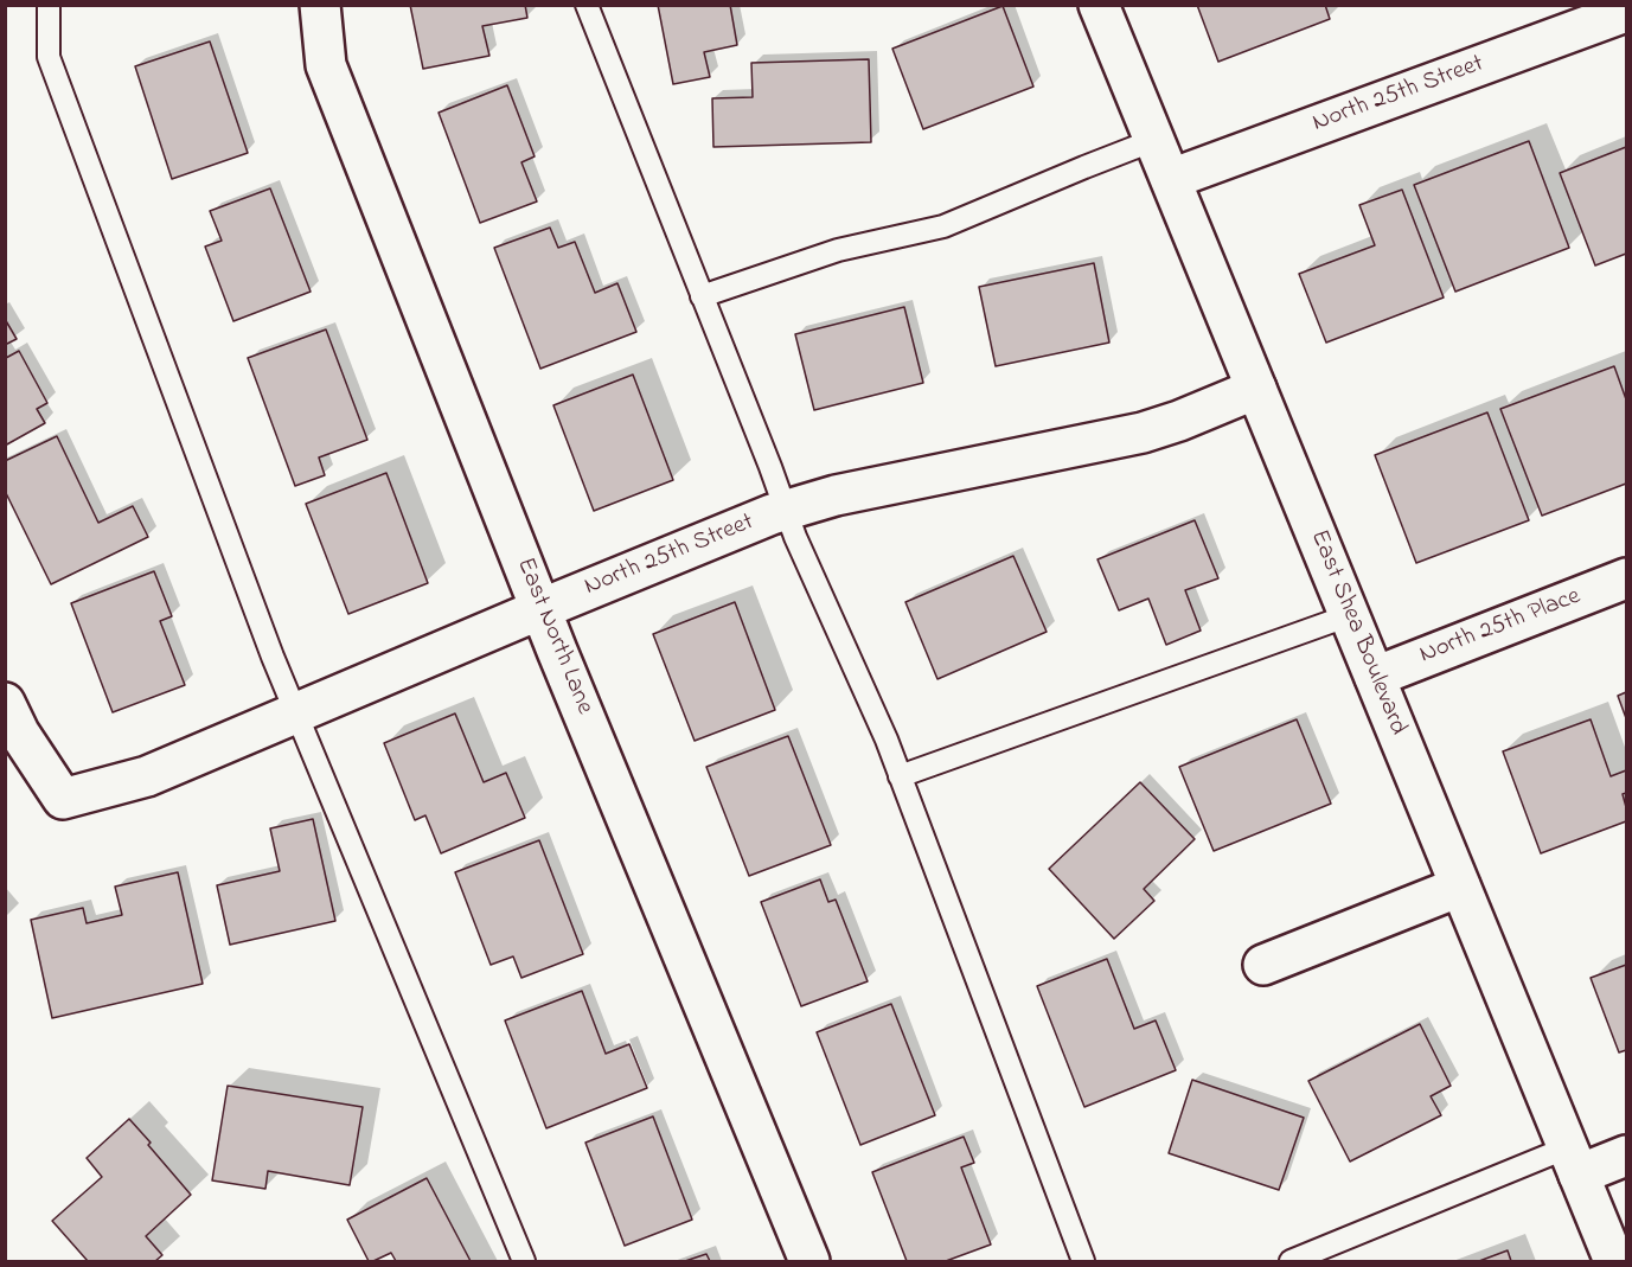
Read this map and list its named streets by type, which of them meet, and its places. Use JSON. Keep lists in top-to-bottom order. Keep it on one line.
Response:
{"streets":{"street":["North 25th Street","North 25th Place","East Shea Boulevard","East North Lane"]},"crossings":[["North 25th Street","East Shea Boulevard"],["North 25th Street","East North Lane"],["North 25th Place","East Shea Boulevard"]]}
